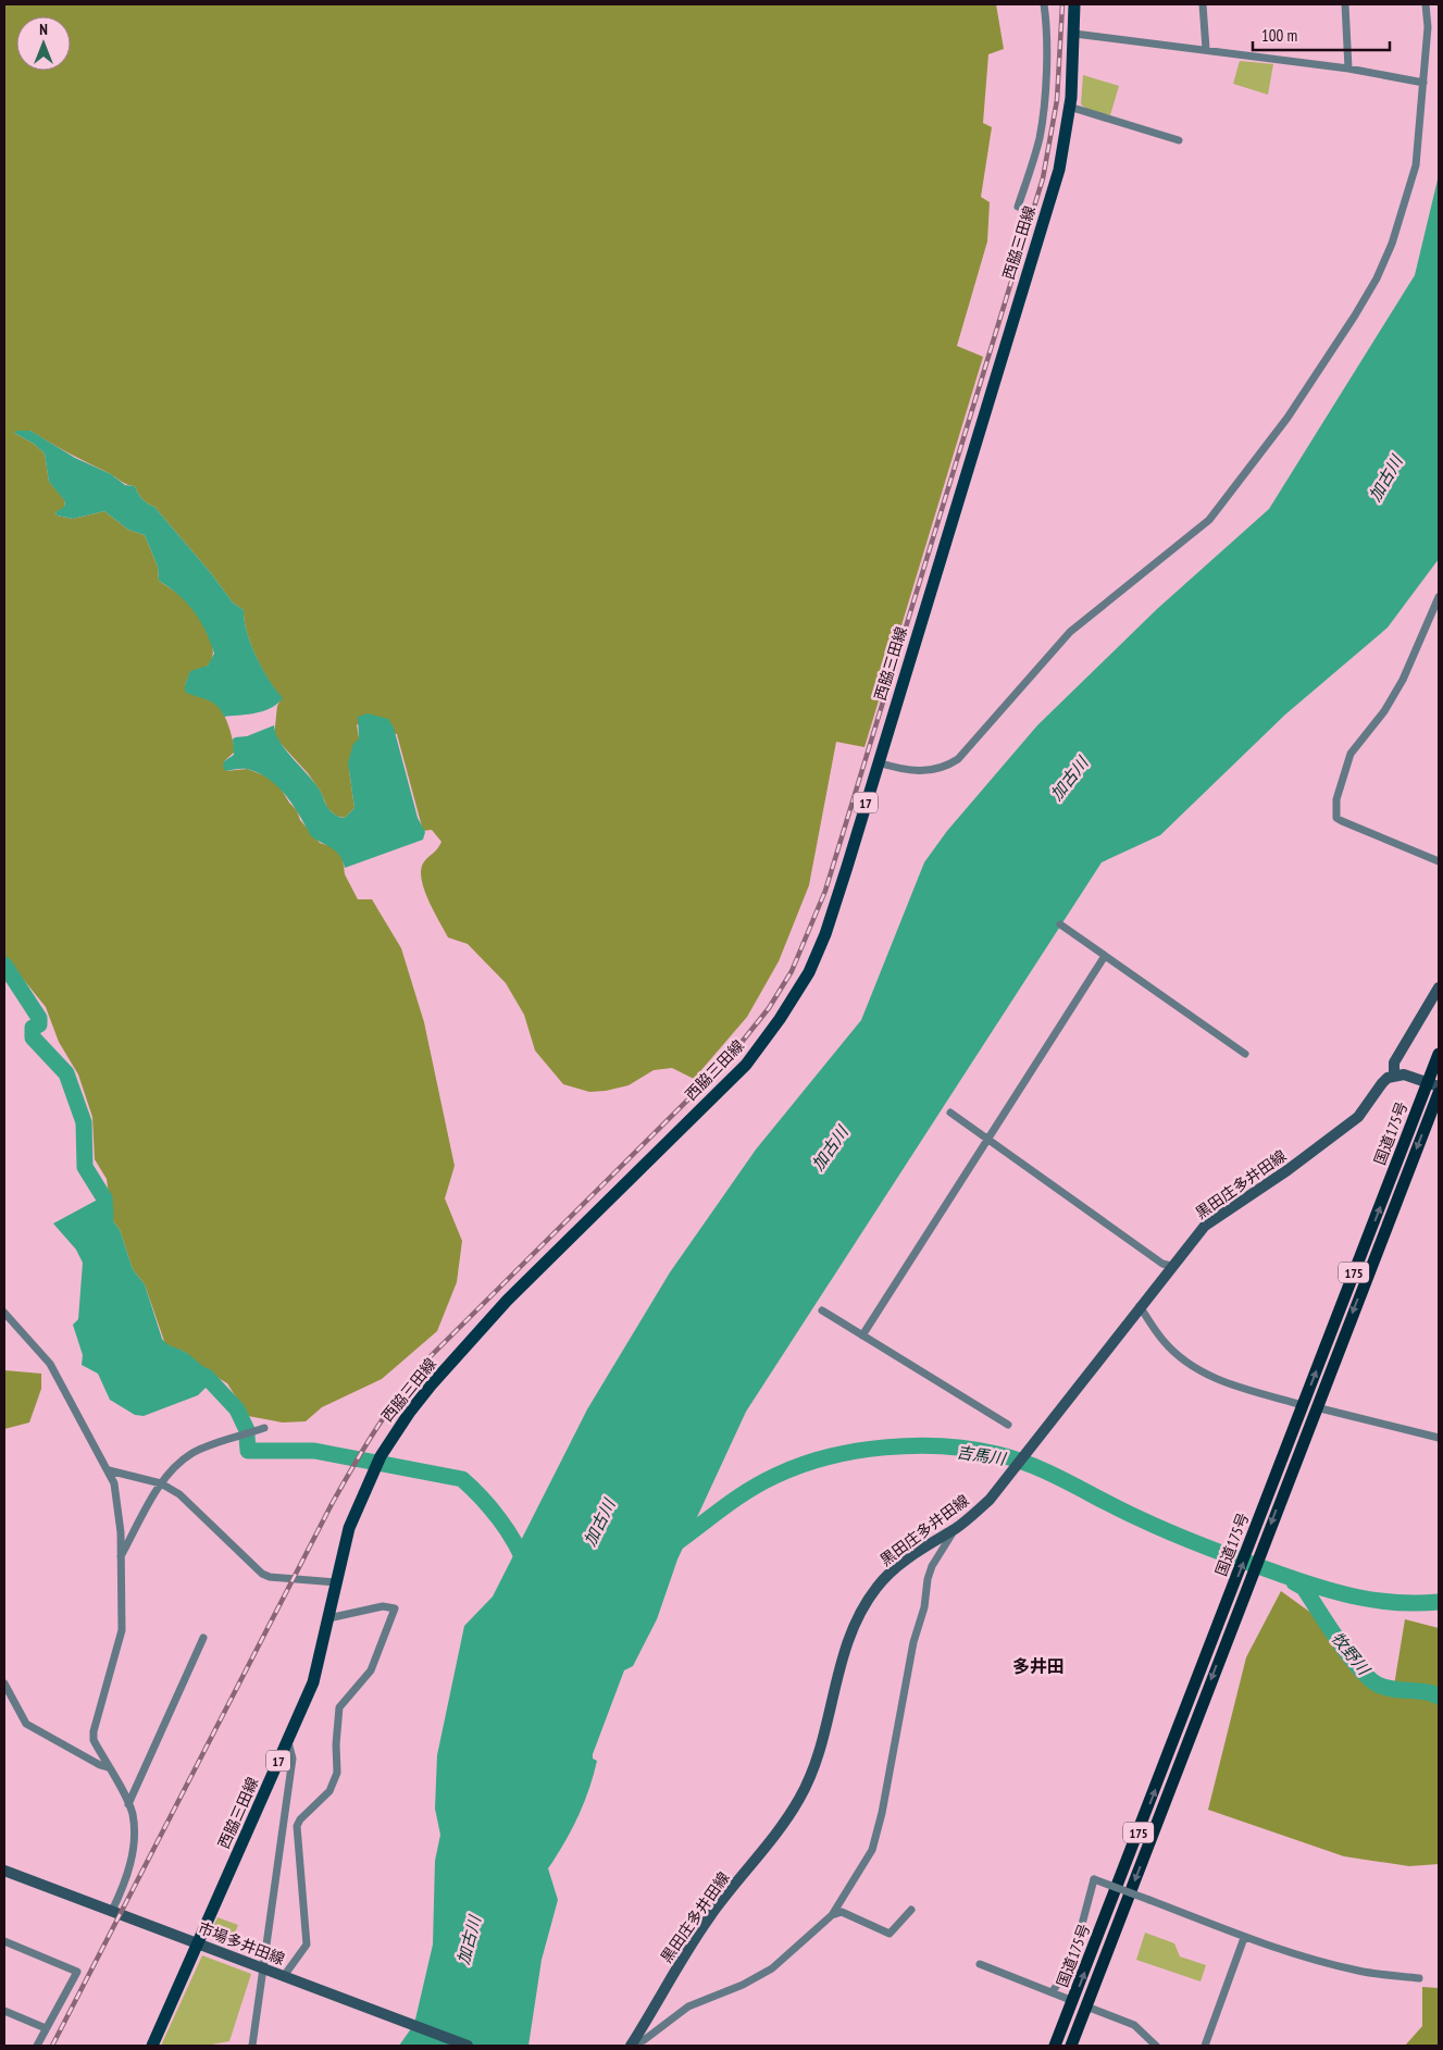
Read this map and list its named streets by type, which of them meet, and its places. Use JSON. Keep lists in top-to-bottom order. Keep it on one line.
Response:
{"streets":{"highway":["国道175号","175"],"main road":["西脇三田線","17","黒田庄多井田線","市場多井田線"]},"crossings":[["西脇三田線","市場多井田線"]],"districts":["多井田"],"water":["加古川","吉馬川","牧野川"],"scale_bar":"100 m","north":"top"}
